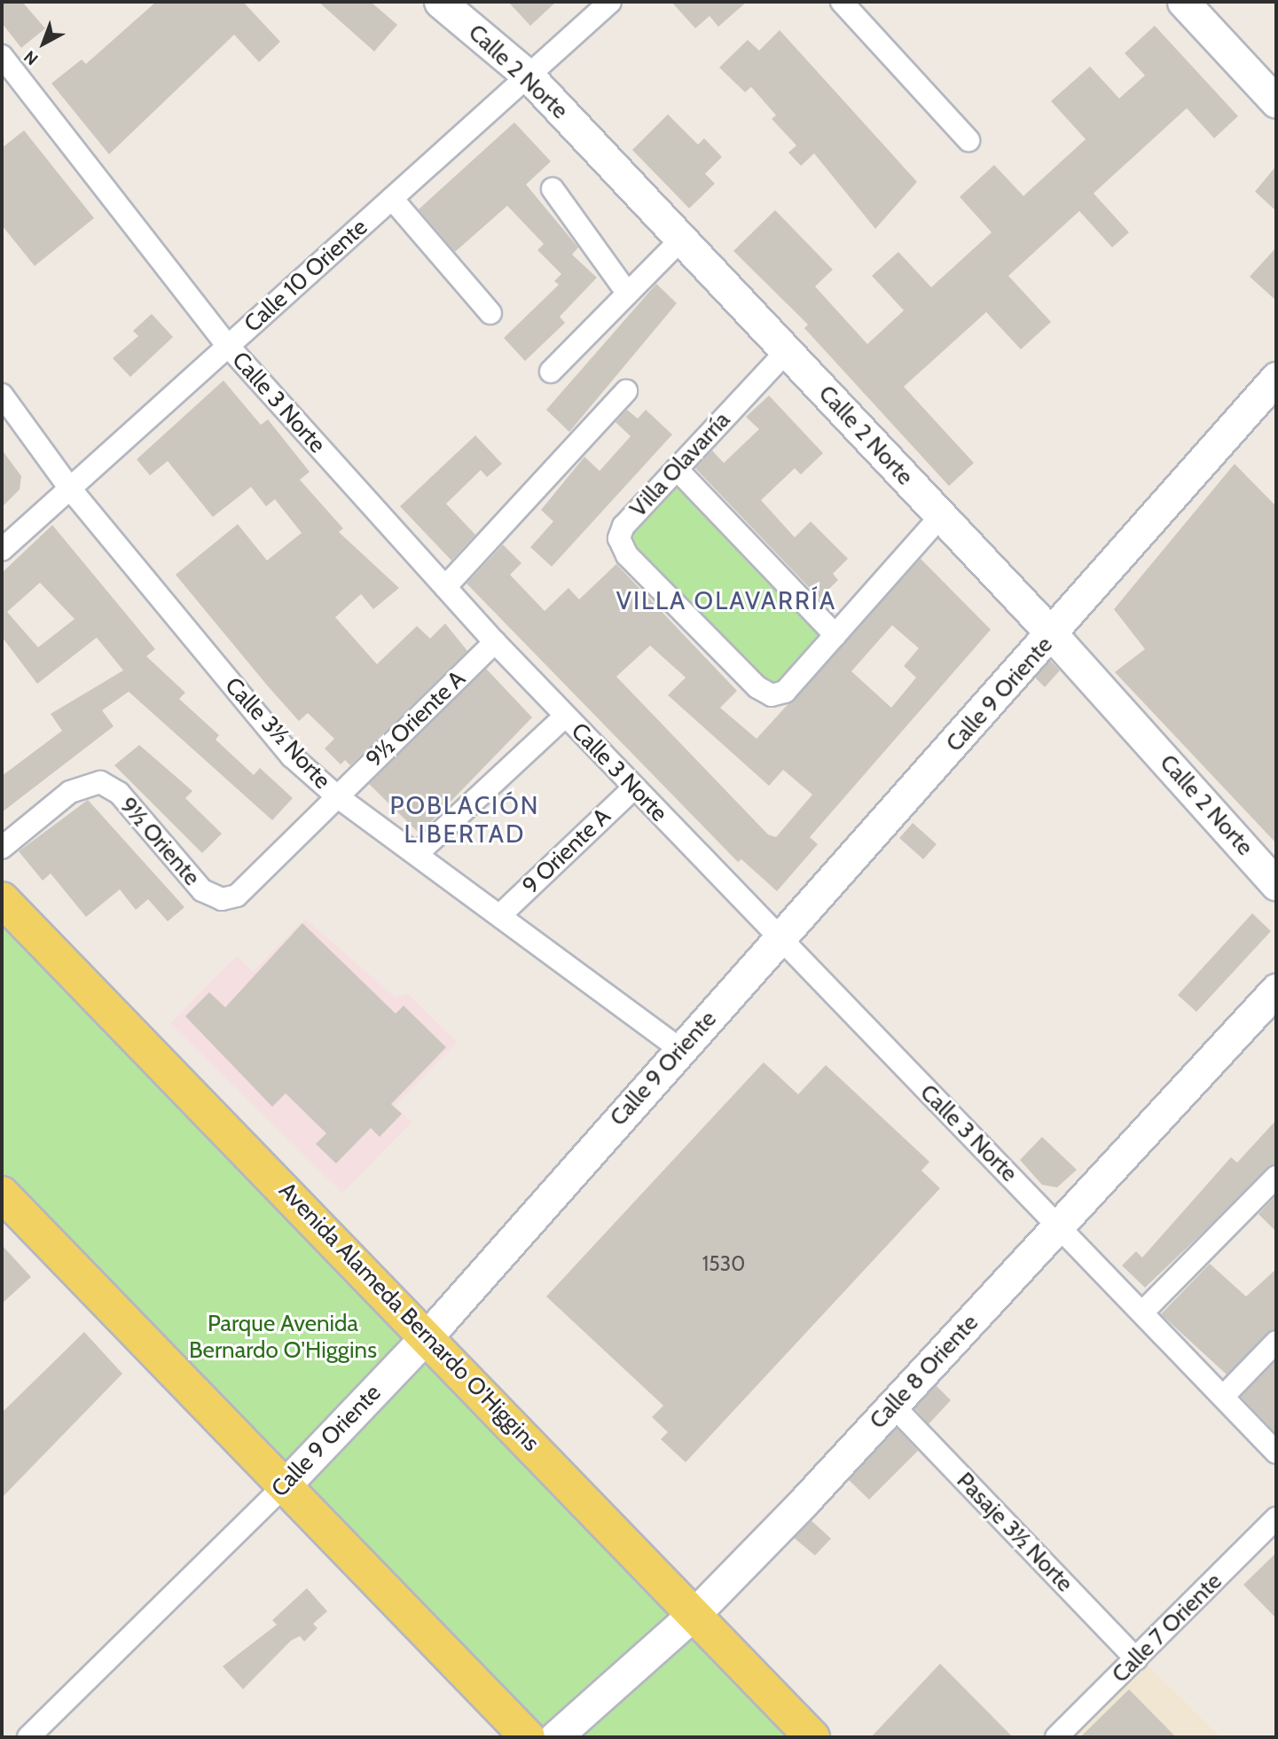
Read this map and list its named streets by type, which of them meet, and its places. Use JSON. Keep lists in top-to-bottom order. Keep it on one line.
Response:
{"streets":{"main road":["Avenida Alameda Bernardo O'Higgins"],"street":["Calle 2 Norte","Calle 10 Oriente","Calle 3 Norte","Villa Olavarría","Calle 9 Oriente","9½ Oriente A","Calle 3½ Norte","9½ Oriente","9 Oriente A","Calle 8 Oriente","Pasaje 3½ Norte","Calle 7 Oriente"]},"crossings":[["Calle 2 Norte","Calle 10 Oriente"],["Calle 2 Norte","Villa Olavarría"],["Calle 2 Norte","Calle 9 Oriente"],["Calle 10 Oriente","Calle 3 Norte"],["Calle 10 Oriente","Calle 3½ Norte"],["Calle 3 Norte","Calle 9 Oriente"],["Calle 3 Norte","9½ Oriente A"],["Calle 3 Norte","9 Oriente A"],["Calle 3 Norte","Calle 8 Oriente"],["Calle 9 Oriente","Calle 3½ Norte"],["Calle 9 Oriente","Avenida Alameda Bernardo O'Higgins"],["9½ Oriente A","Calle 3½ Norte"],["9½ Oriente A","9½ Oriente"],["Calle 3½ Norte","9½ Oriente"],["Calle 3½ Norte","9 Oriente A"],["Avenida Alameda Bernardo O'Higgins","Calle 8 Oriente"],["Calle 8 Oriente","Pasaje 3½ Norte"],["Pasaje 3½ Norte","Calle 7 Oriente"]],"districts":["VILLA OLAVARRÍA","POBLACIÓN LIBERTAD"],"parks":["Parque Avenida Bernardo O'Higgins"],"house_numbers":["1530"],"north":"bottom left"}
